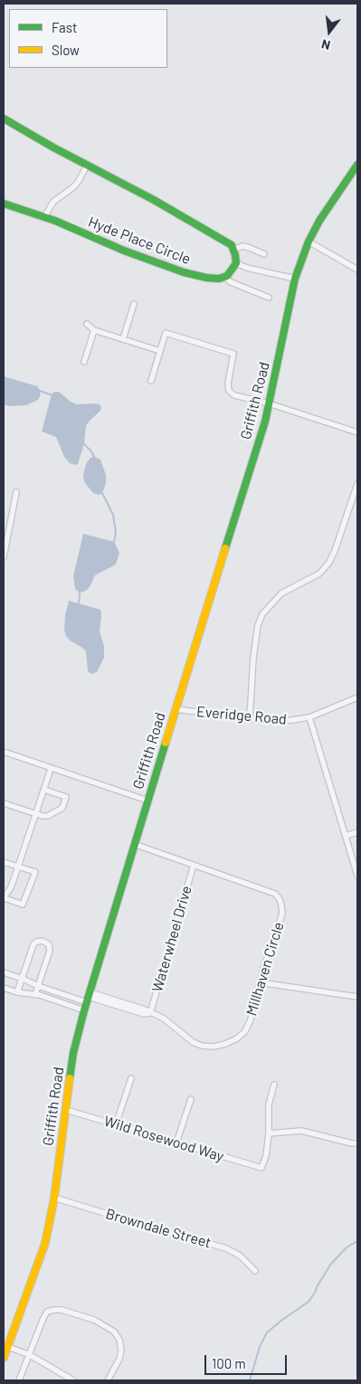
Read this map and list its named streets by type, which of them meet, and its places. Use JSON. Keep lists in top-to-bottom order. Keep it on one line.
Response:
{"streets":{"street":["Hyde Place Circle","Griffith Road","Everidge Road","Waterwheel Drive","Millhaven Circle","Wild Rosewood Way","Browndale Street"]},"crossings":[["Griffith Road","Everidge Road"],["Griffith Road","Millhaven Circle"],["Griffith Road","Wild Rosewood Way"],["Griffith Road","Browndale Street"],["Waterwheel Drive","Millhaven Circle"]],"legend":["Fast","Slow"],"scale_bar":"100 m","north":"bottom"}
